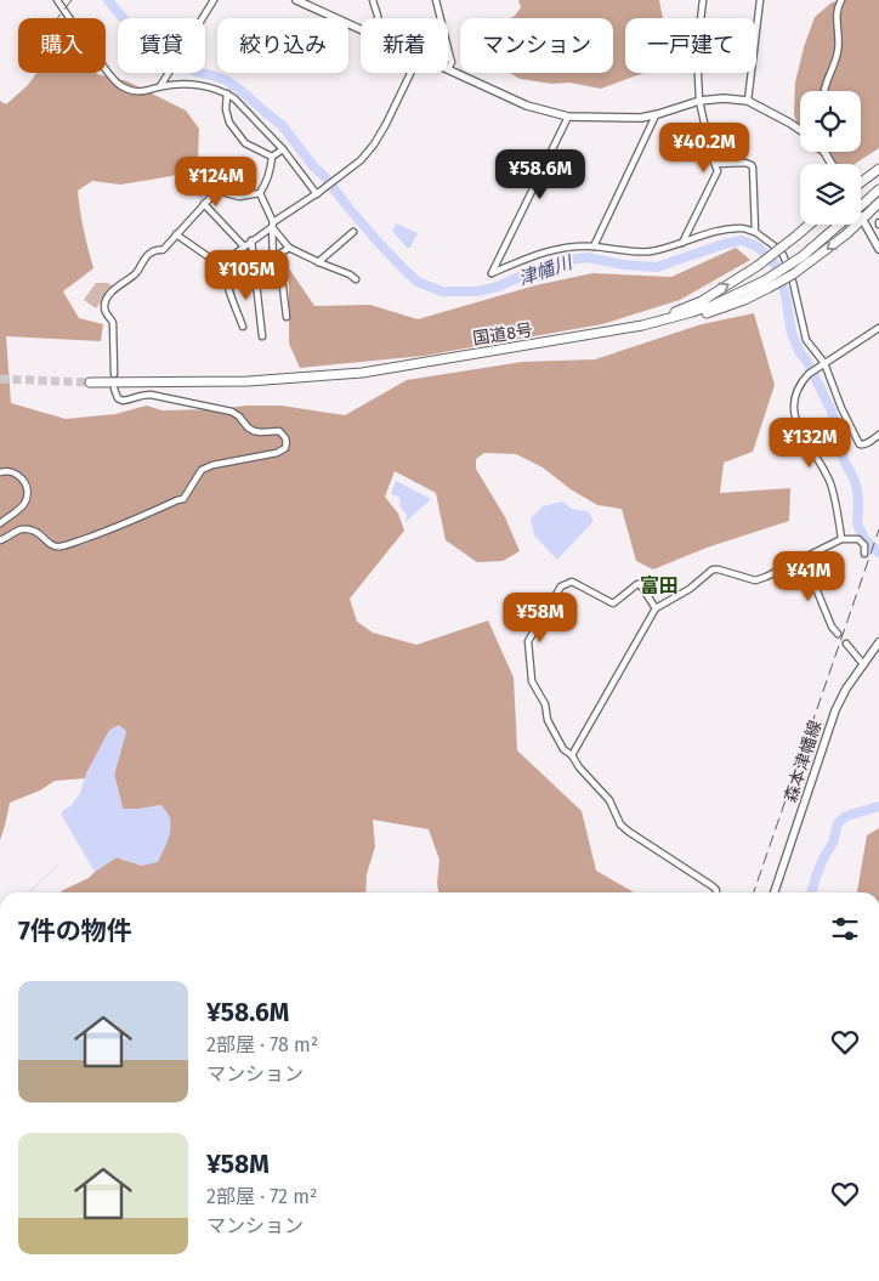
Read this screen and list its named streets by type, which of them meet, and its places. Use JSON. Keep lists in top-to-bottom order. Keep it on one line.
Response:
{"streets":{"highway":["国道8号"],"main road":["森本津幡線"]},"districts":["富田"],"water":["津幡川"],"page":{"chip":["購入","賃貸","絞り込み","新着","マンション","一戸建て"],"price":["¥40.2M","¥58.6M","¥124M","¥105M","¥132M","¥41M","¥58M"],"heading":"7件の物件","list":[{"name":"¥58.6M","note":"2部屋 · 78 m² · マンション"},{"name":"¥58M","note":"2部屋 · 72 m² · マンション"}]}}
